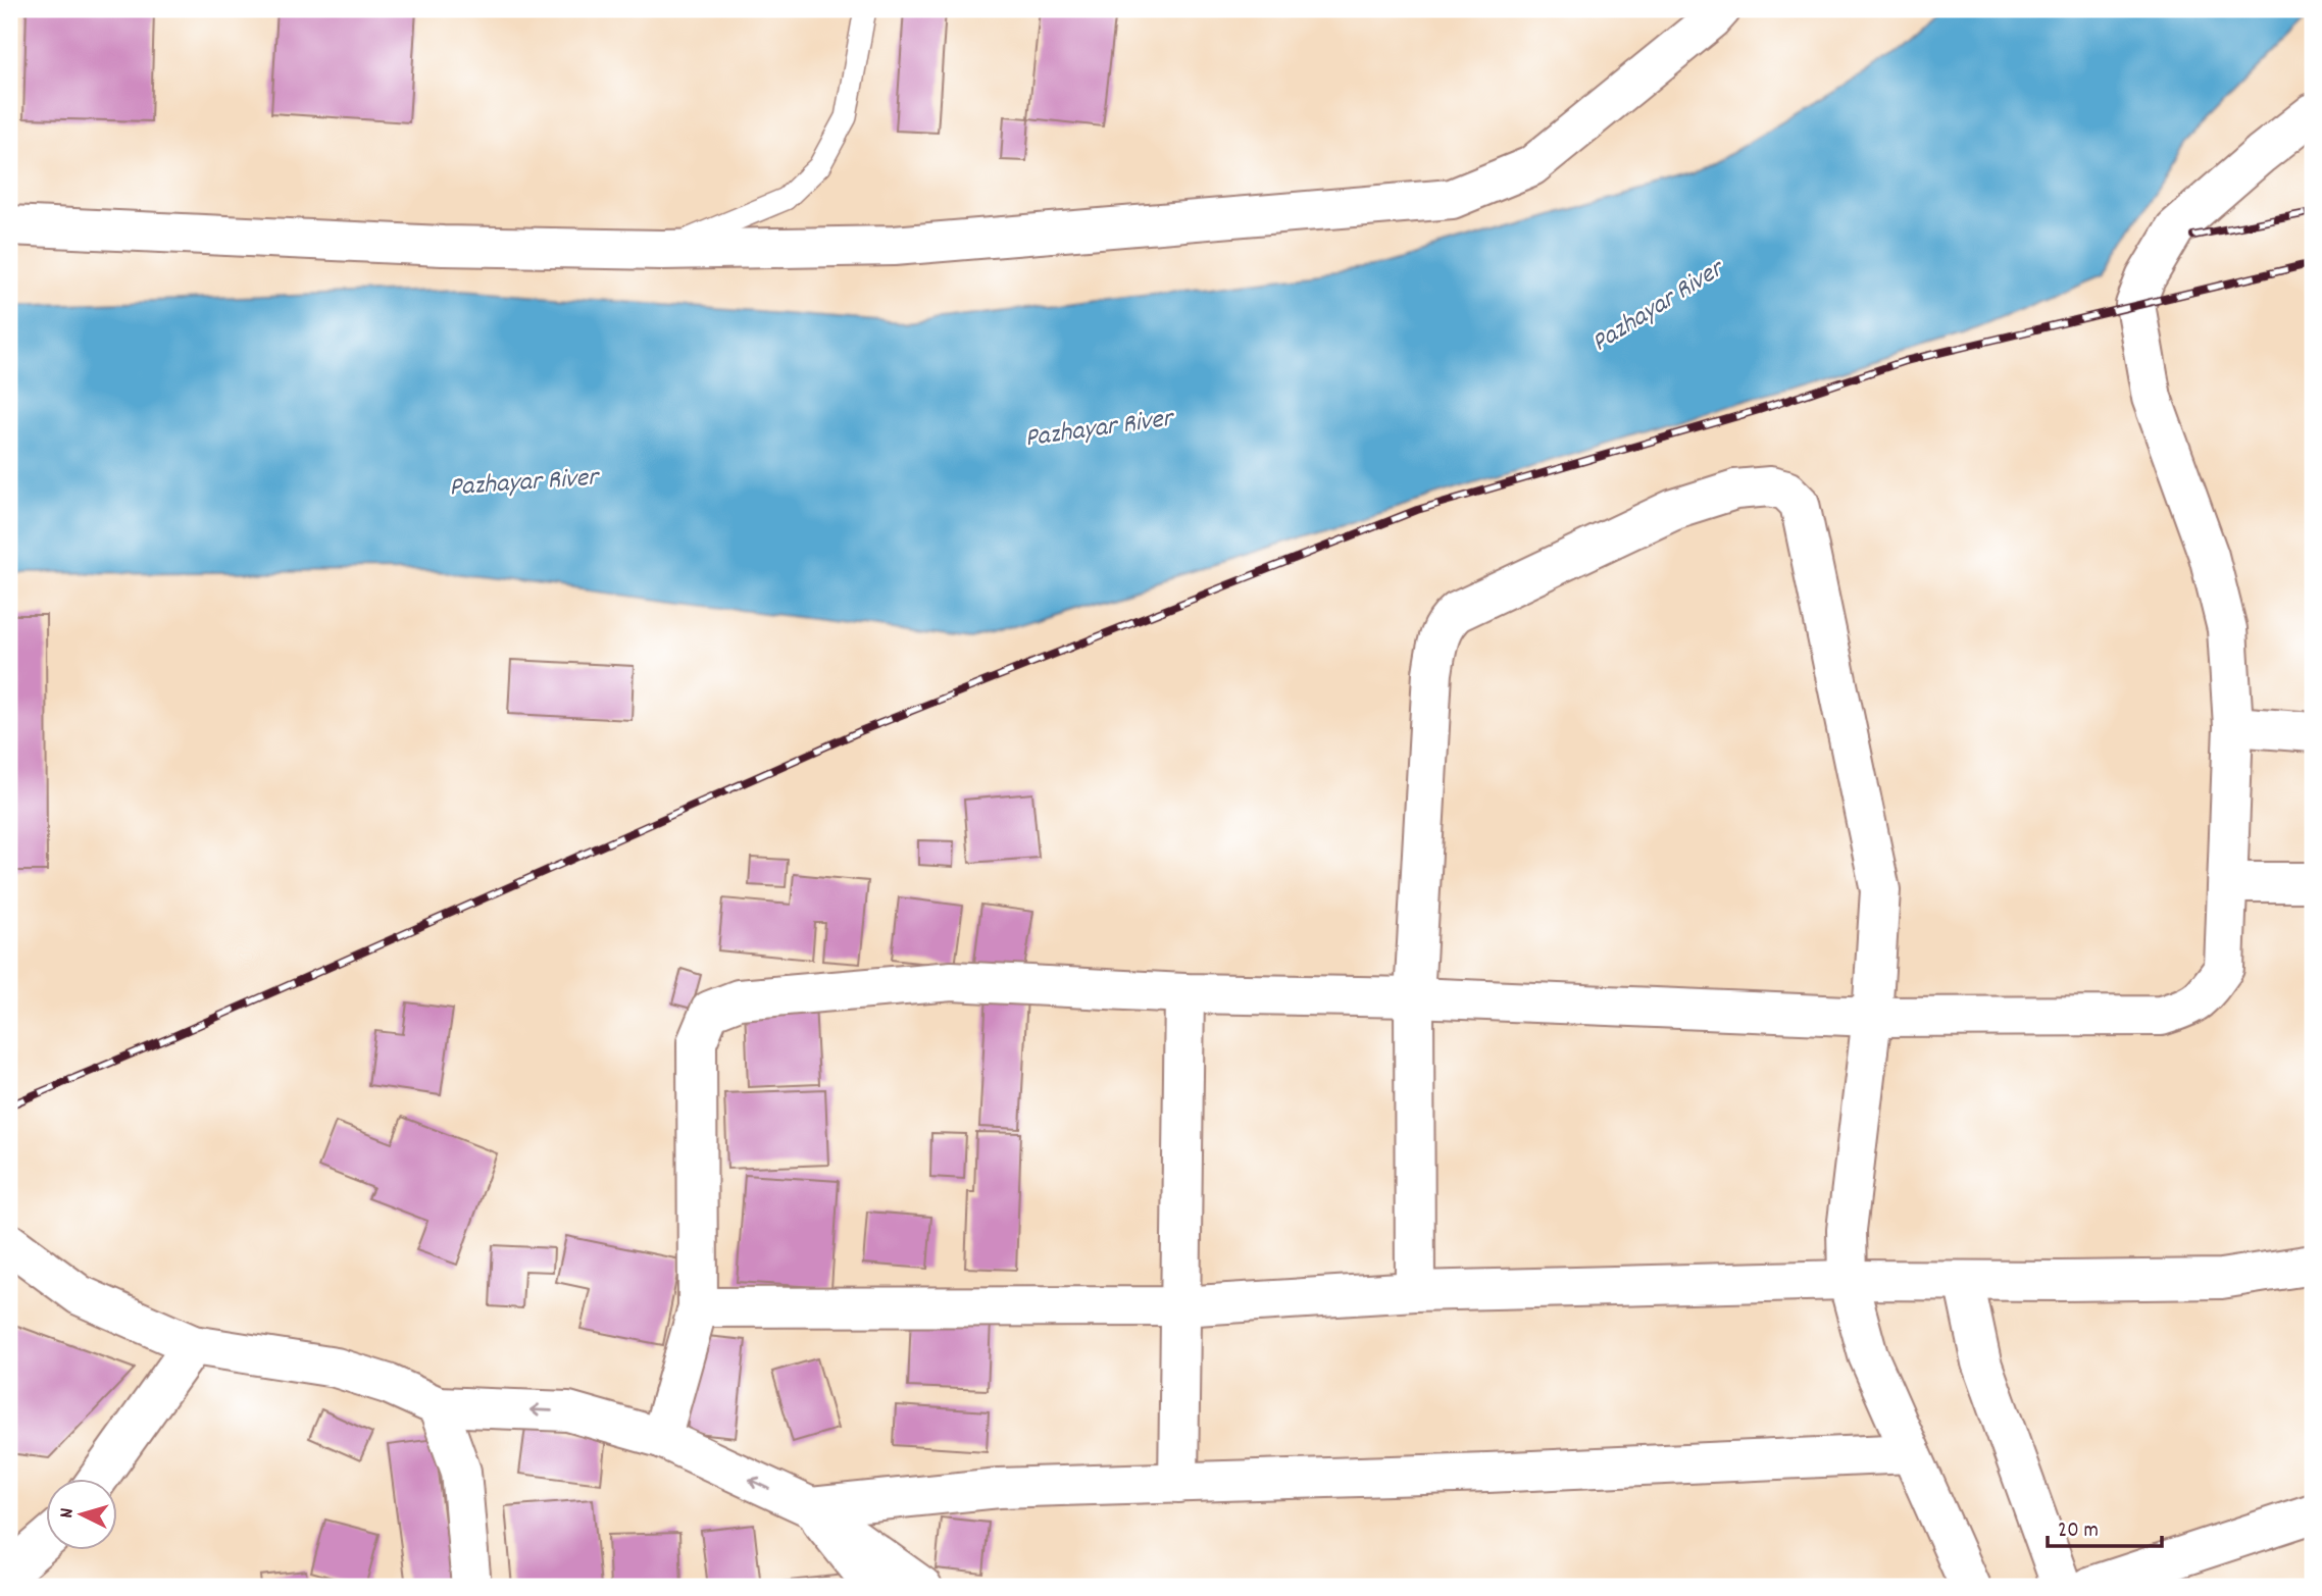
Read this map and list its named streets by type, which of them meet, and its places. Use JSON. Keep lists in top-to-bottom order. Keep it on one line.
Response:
{"water":["Pazhayar River"],"scale_bar":"20 m","north":"left"}
